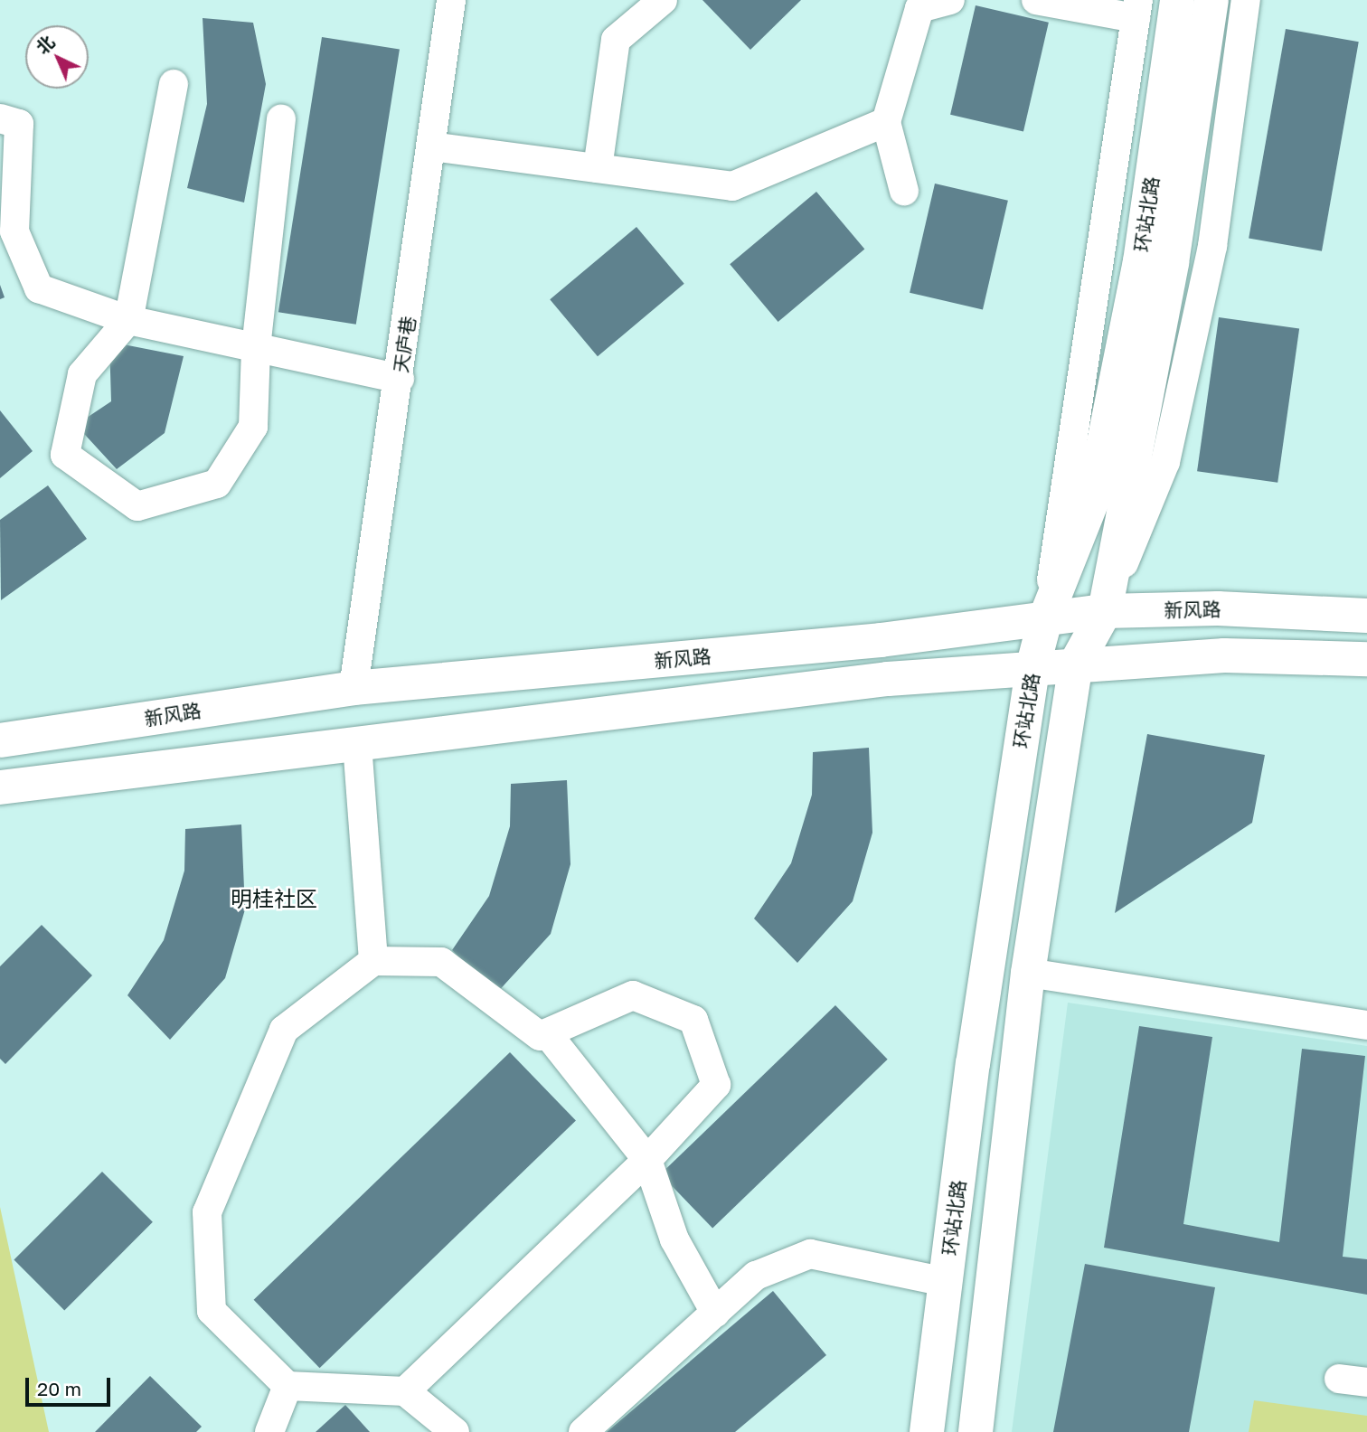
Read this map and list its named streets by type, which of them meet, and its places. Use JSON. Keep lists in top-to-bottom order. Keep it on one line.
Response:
{"streets":{"main road":["环站北路","新风路"],"street":["天庐巷"]},"crossings":[["环站北路","新风路"],["天庐巷","新风路"]],"districts":["明桂社区"],"scale_bar":"20 m","north":"top left"}
